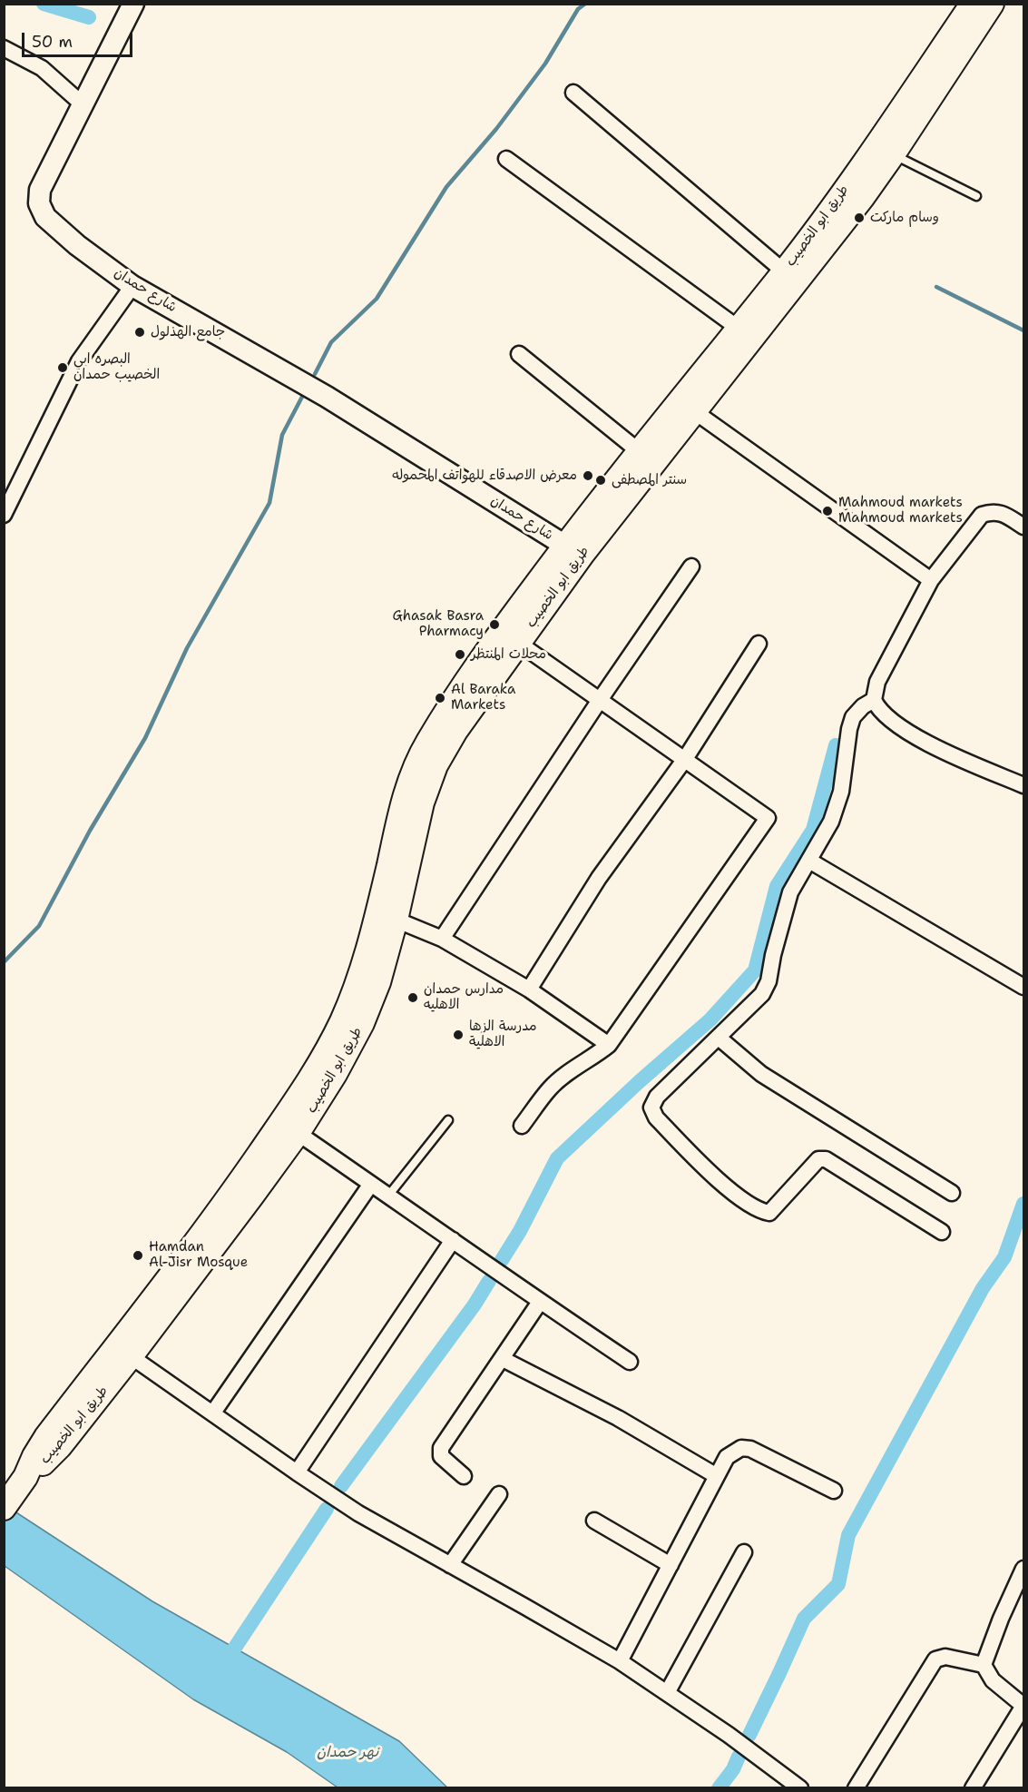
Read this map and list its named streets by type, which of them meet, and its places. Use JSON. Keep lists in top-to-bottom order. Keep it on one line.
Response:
{"streets":{"main road":["طريق ابو الخصيب","شارع حمدان"]},"crossings":[["طريق ابو الخصيب","شارع حمدان"]],"water":["نهر حمدان"],"places":["وسام ماركت","جامع الهذلول","البصره ابي الخصيب حمدان","معرض الاصدقاء للهواتف المحموله","سنتر المصطفى","Mahmoud markets Mahmoud markets","Ghasak Basra Pharmacy","محلات المنتظر","Al Baraka Markets","مدارس حمدان الاهليه","مدرسة الزها الاهلية","Hamdan Al-Jisr Mosque"],"scale_bar":"50 m"}
